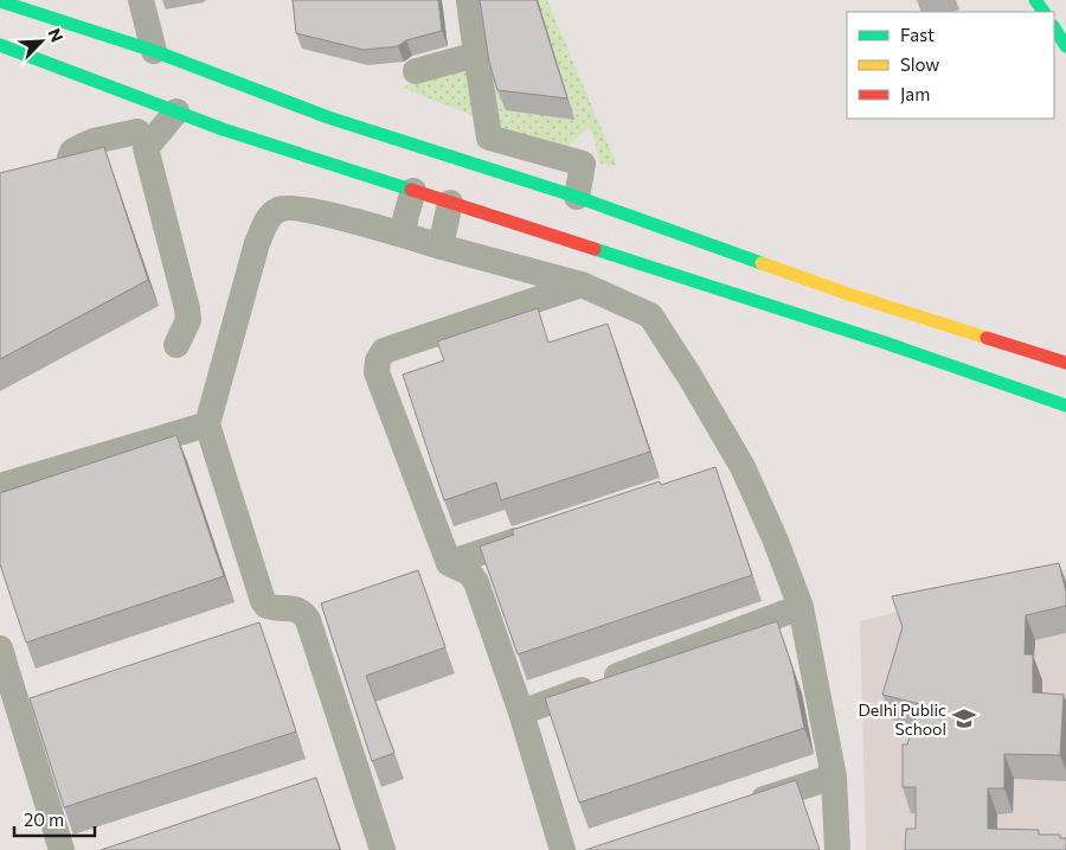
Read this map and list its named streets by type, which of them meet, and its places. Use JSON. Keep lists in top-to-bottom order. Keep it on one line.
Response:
{"places":{"school or university":["Delhi Public School"]},"legend":["Fast","Slow","Jam"],"scale_bar":"20 m","north":"top right"}
